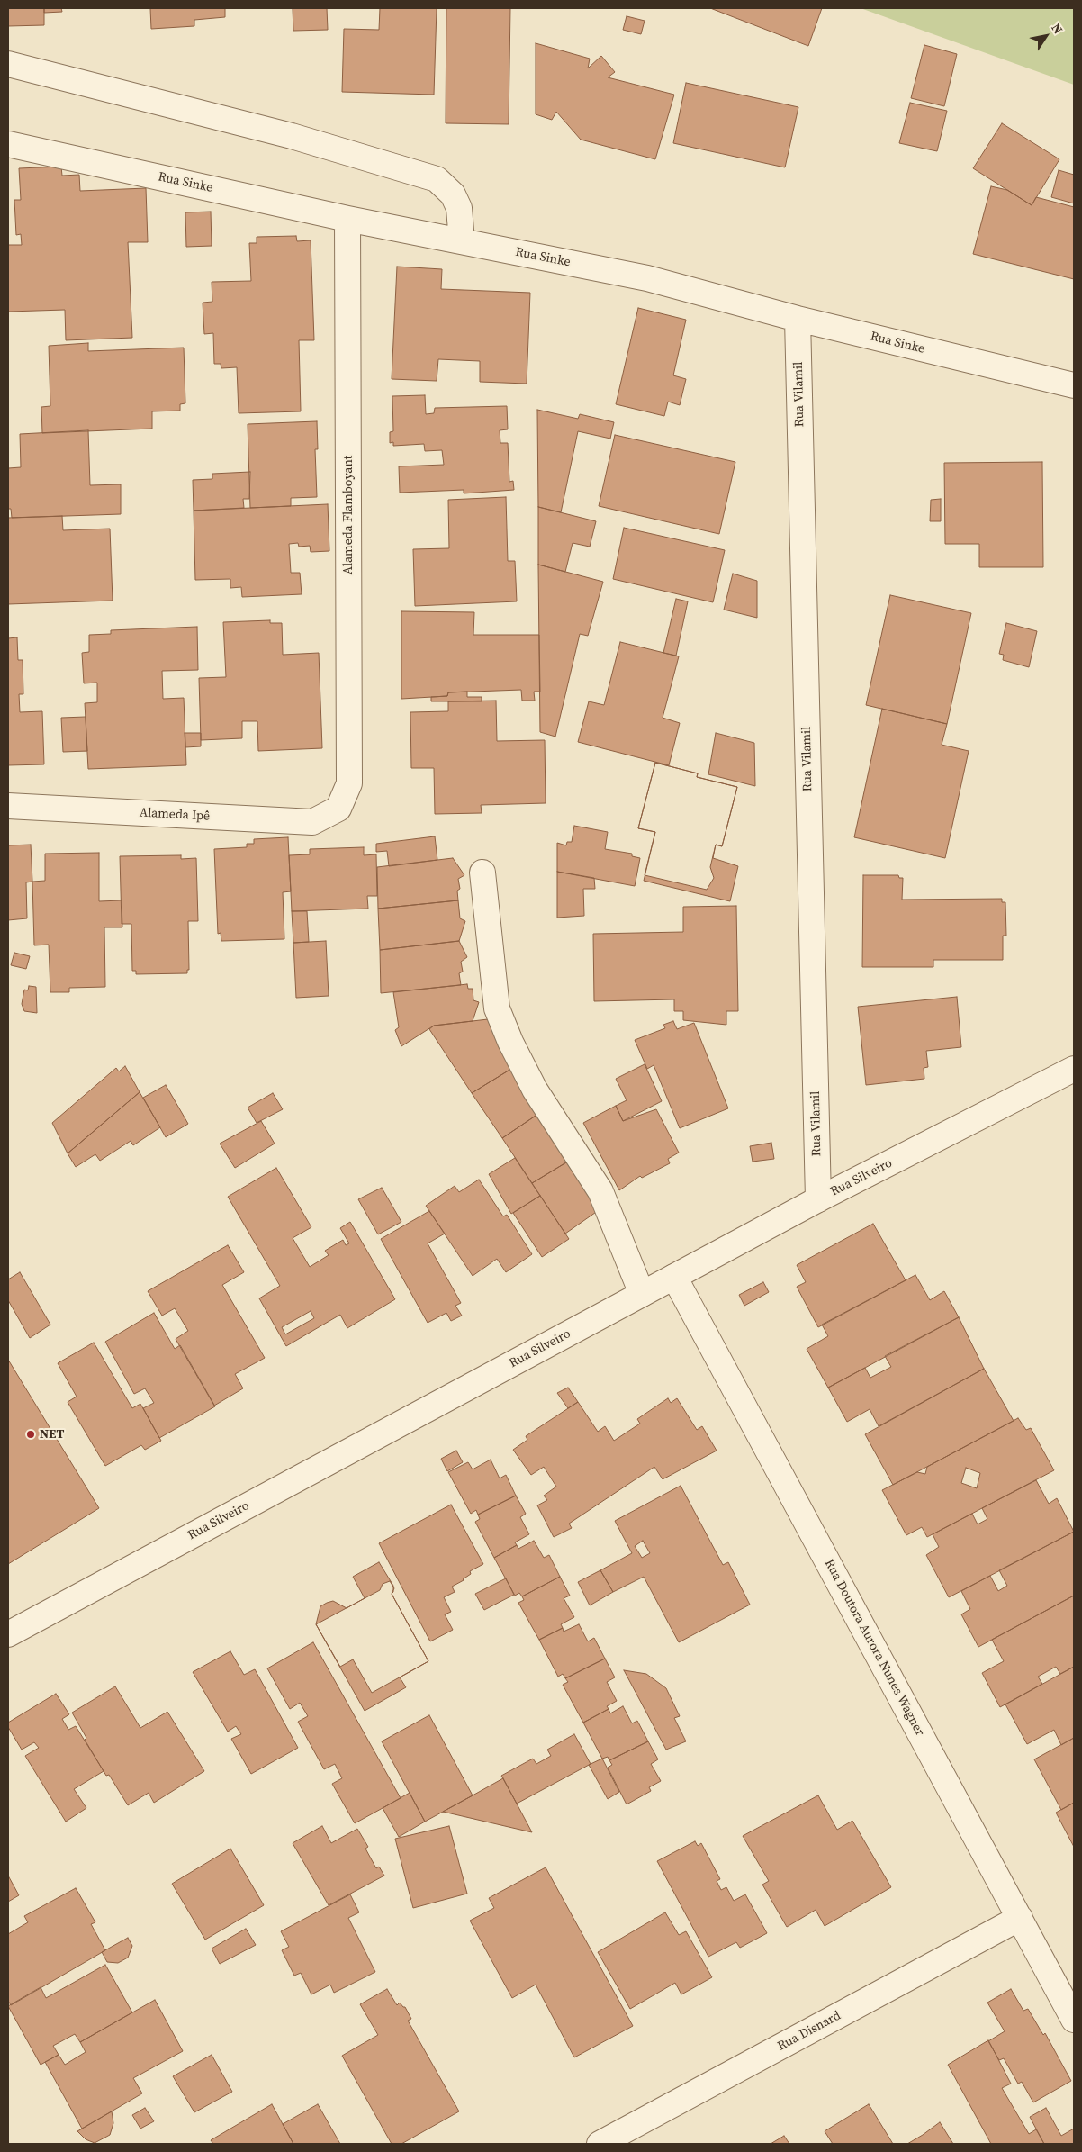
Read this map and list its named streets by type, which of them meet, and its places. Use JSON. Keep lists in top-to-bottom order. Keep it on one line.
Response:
{"streets":{"street":["Rua Sinke","Rua Vilamil","Alameda Flamboyant","Alameda Ipê","Rua Silveiro","Rua Doutora Aurora Nunes Wagner","Rua Disnard"]},"crossings":[["Rua Sinke","Rua Vilamil"],["Rua Sinke","Alameda Flamboyant"],["Rua Vilamil","Rua Silveiro"],["Alameda Flamboyant","Alameda Ipê"],["Rua Silveiro","Rua Doutora Aurora Nunes Wagner"],["Rua Doutora Aurora Nunes Wagner","Rua Disnard"]],"places":["NET"],"north":"top right"}
